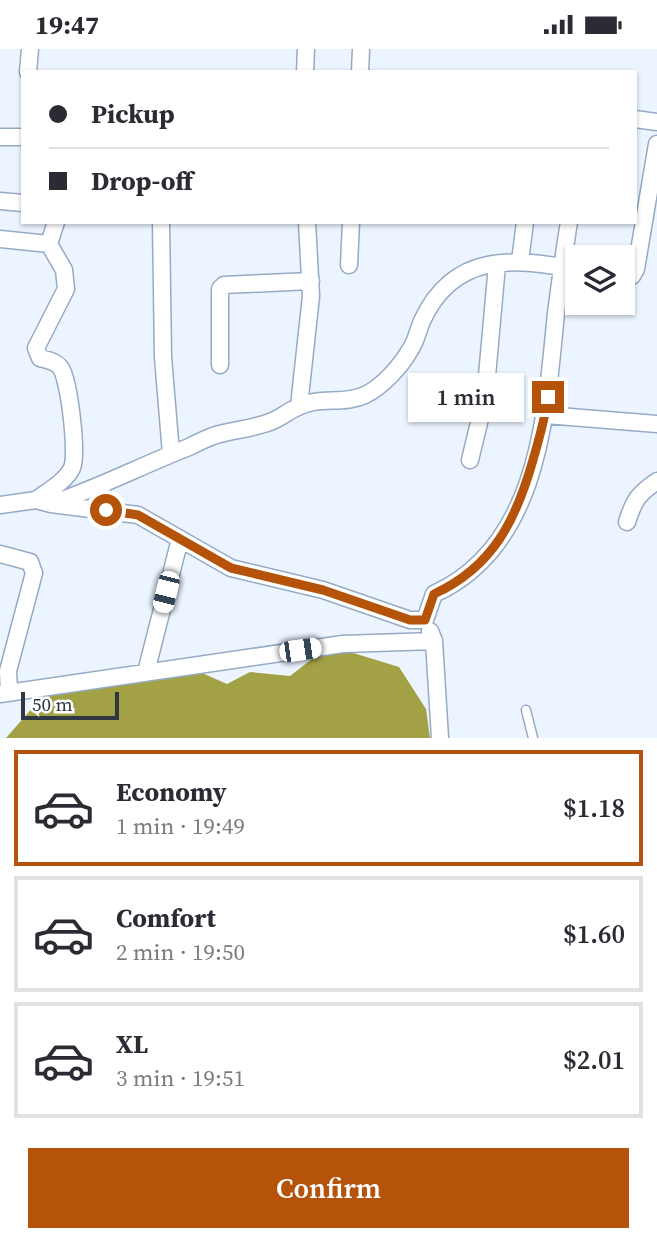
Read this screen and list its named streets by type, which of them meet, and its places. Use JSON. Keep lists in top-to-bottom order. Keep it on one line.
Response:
{"scale_bar":"50 m","page":{"status":"19:47","banner":["Pickup","Drop-off"],"bubble":"1 min","scale":"50 m","list":[{"name":"Economy","note":"1 min · 19:49","value":"$1.18"},{"name":"Comfort","note":"2 min · 19:50","value":"$1.60"},{"name":"XL","note":"3 min · 19:51","value":"$2.01"}],"buttons":"Confirm"}}
